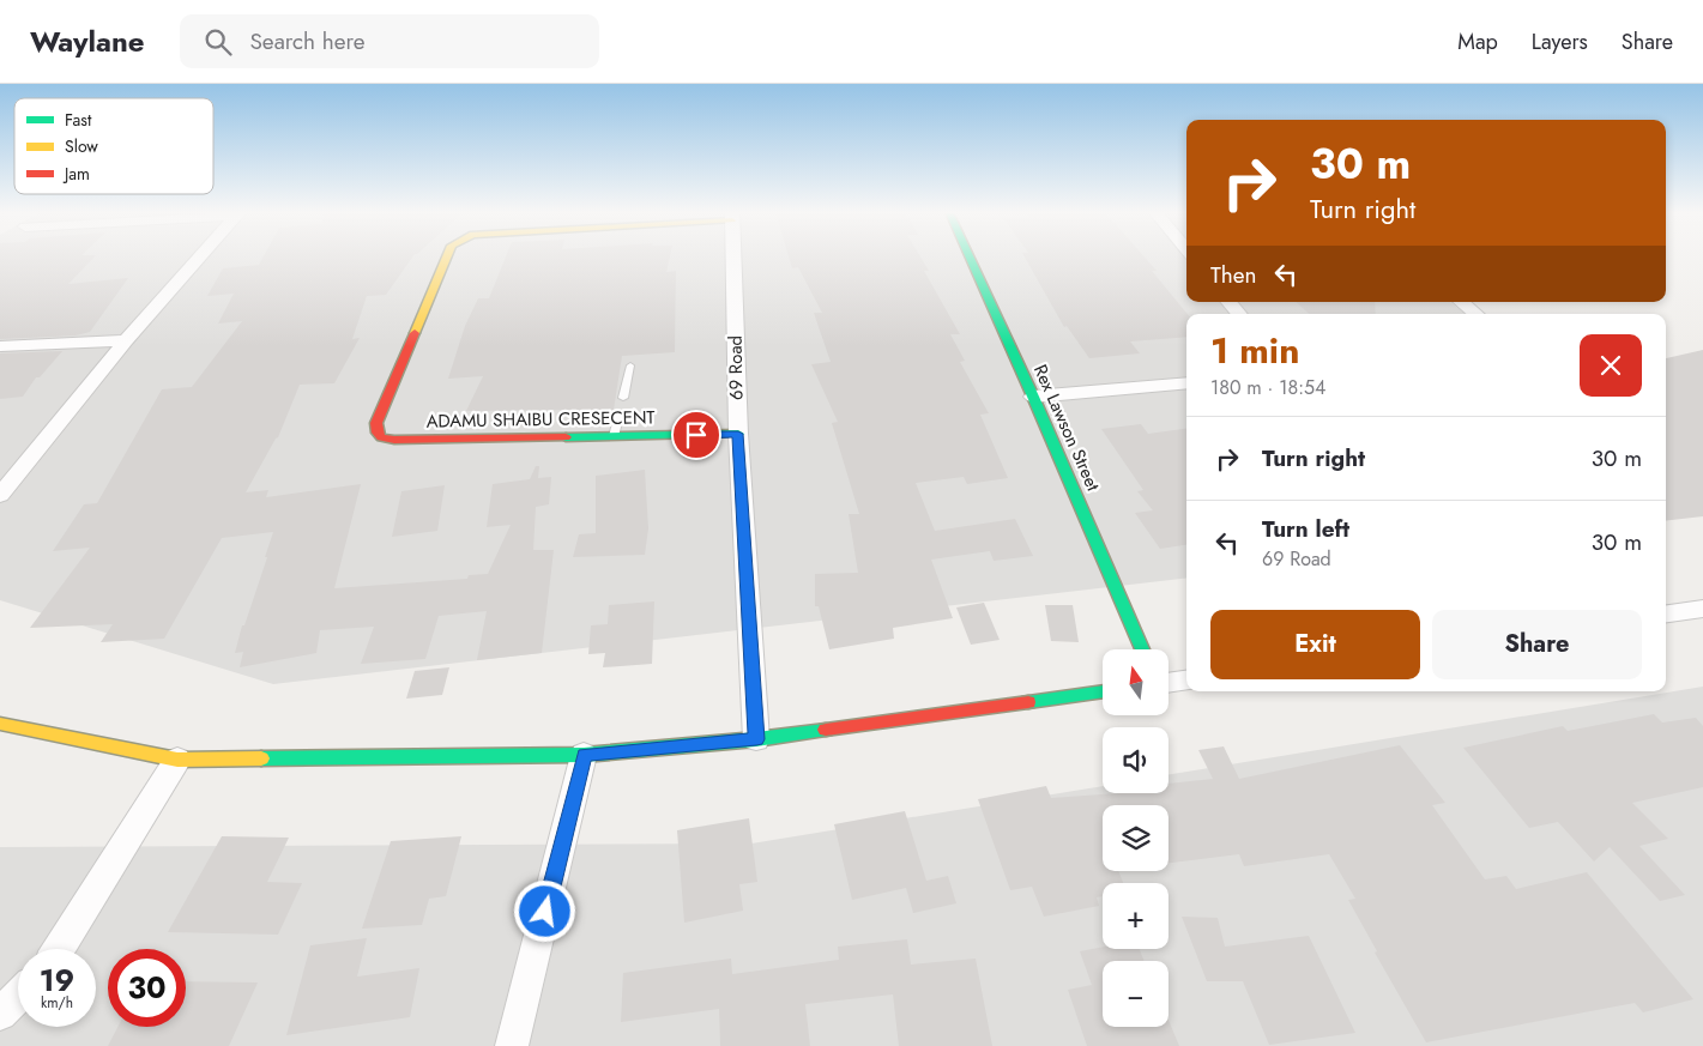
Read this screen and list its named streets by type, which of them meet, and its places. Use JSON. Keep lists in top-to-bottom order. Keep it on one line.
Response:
{"streets":{"street":["69 Road","ADAMU SHAIBU CRESECENT","Rex Lawson Street"]},"crossings":[["69 Road","ADAMU SHAIBU CRESECENT"]],"legend":["Fast","Slow","Jam"],"north":"top","page":{"header":"Waylane","search":"Search here","nav":["Map","Layers","Share"],"turn":["30 m","Turn right"],"then":"Then","heading":["1 min","180 m · 18:54"],"list":[{"name":"Turn right","value":"30 m"},{"name":"Turn left","note":"69 Road","value":"30 m"}],"buttons":["Exit","Share"],"map_buttons":["+","−"],"speed":"19 km/h","limit":"30"}}
